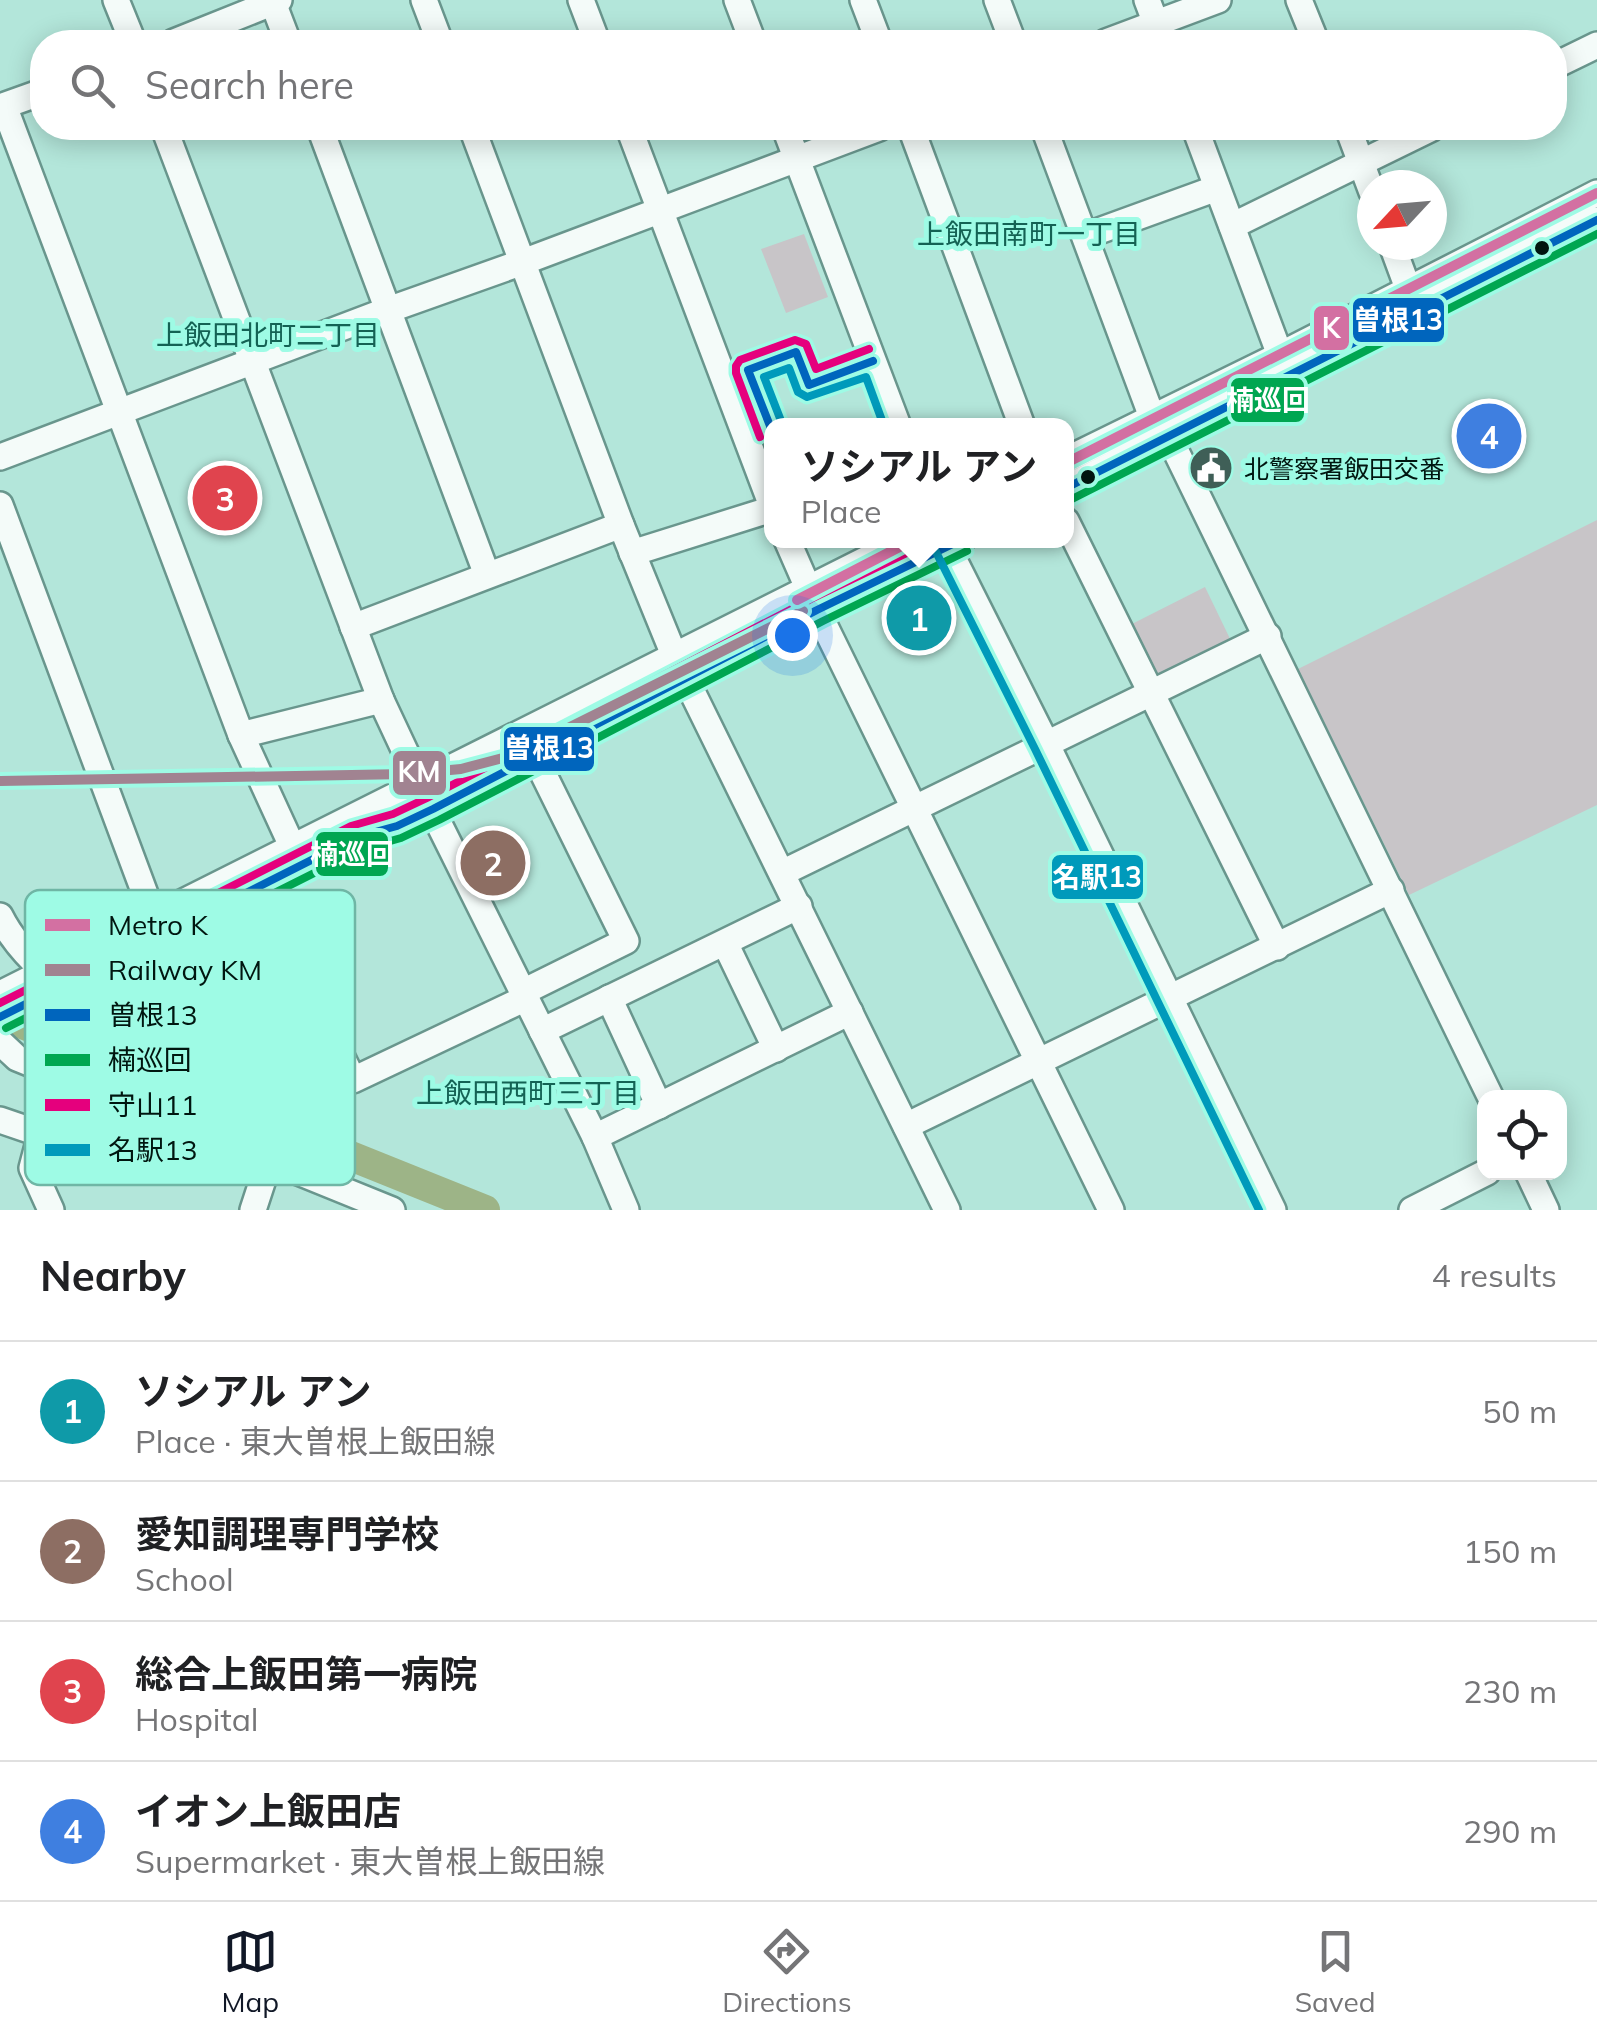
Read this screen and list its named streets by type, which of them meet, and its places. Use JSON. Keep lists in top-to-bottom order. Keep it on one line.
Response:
{"districts":["上飯田南町一丁目","上飯田北町二丁目","上飯田西町三丁目"],"places":{"public building":["北警察署飯田交番"]},"lines":["metro line K","transit line 曽根13","transit line 楠巡回","transit line 守山11","transit line 名駅13","rail line KM"],"legend":["Metro K","Railway KM","曽根13","楠巡回","守山11","名駅13"],"north":"bottom left","page":{"search":"Search here","pins":["4","3","1","2"],"popup":["ソシアル アン","Place"],"heading":["Nearby","4 results"],"list":[{"mark":"1","name":"ソシアル アン","note":"Place · 東大曽根上飯田線","value":"50 m"},{"mark":"2","name":"愛知調理専門学校","note":"School","value":"150 m"},{"mark":"3","name":"総合上飯田第一病院","note":"Hospital","value":"230 m"},{"mark":"4","name":"イオン上飯田店","note":"Supermarket · 東大曽根上飯田線","value":"290 m"}],"nav":["Map","Directions","Saved"]}}
